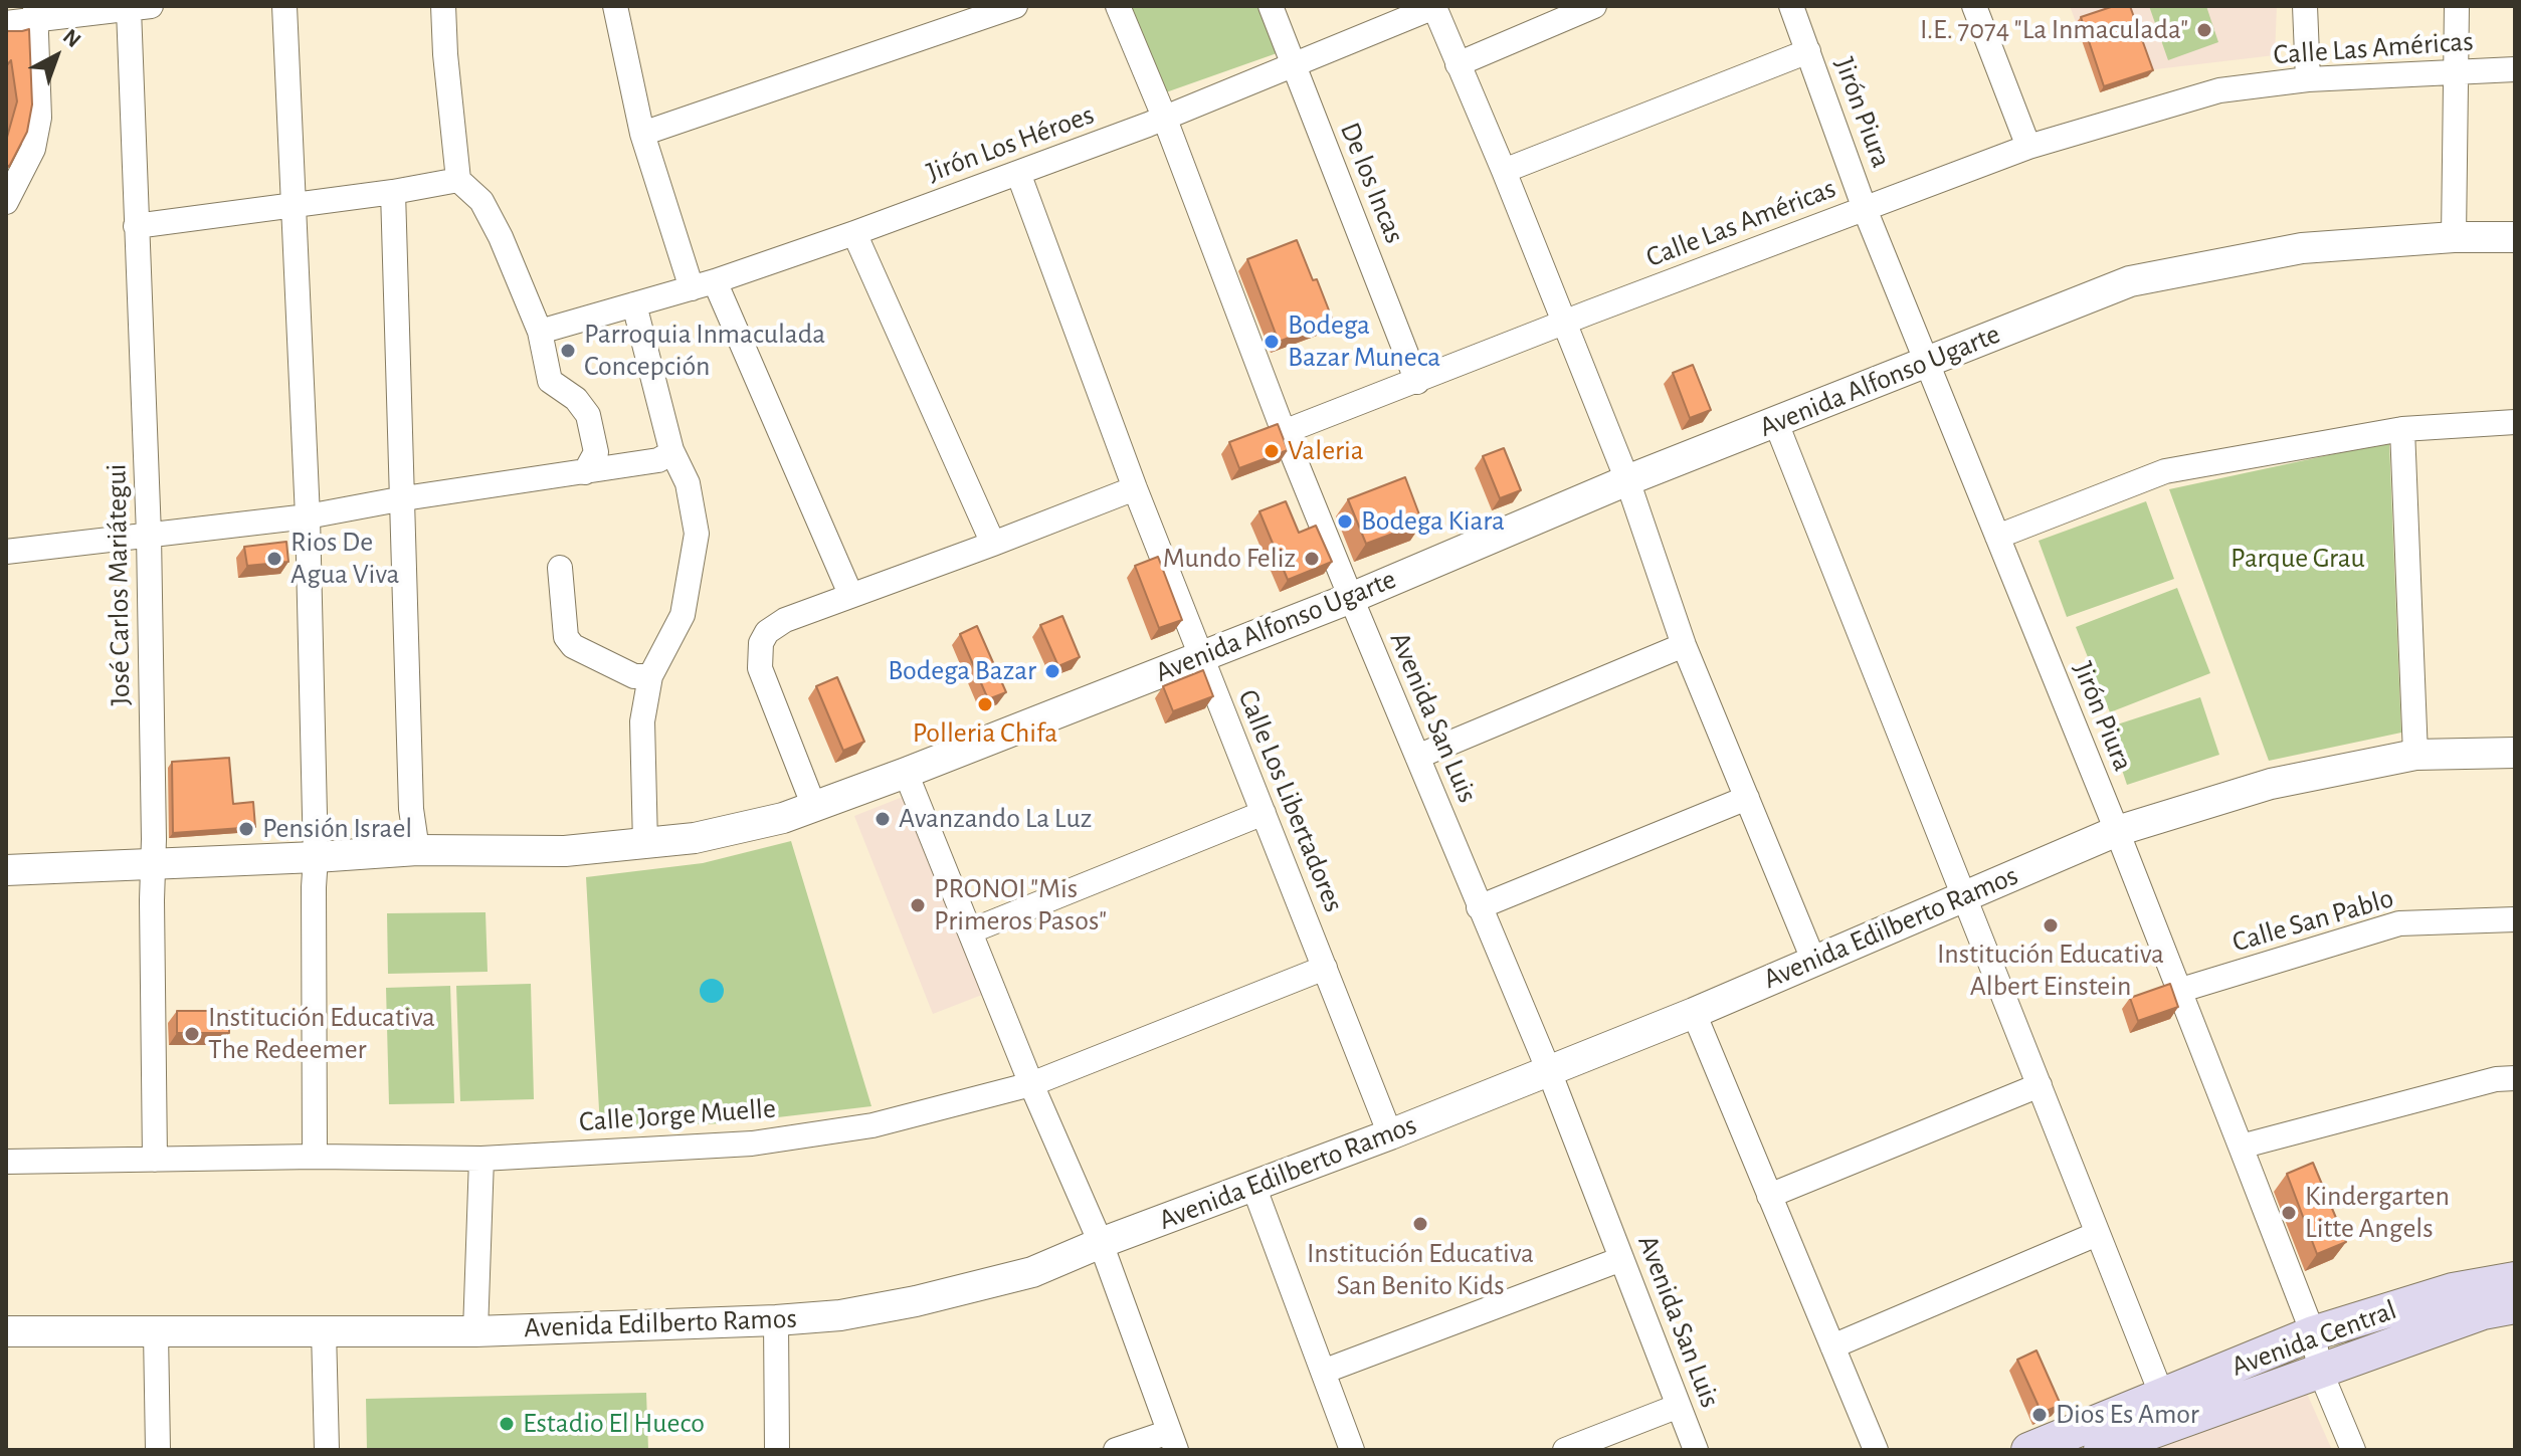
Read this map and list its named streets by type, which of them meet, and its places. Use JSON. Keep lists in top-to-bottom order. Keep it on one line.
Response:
{"streets":{"main road":["Avenida Central"],"street":["Calle Las Américas","Jirón Piura","Jirón Los Héroes","De los Incas","Avenida Alfonso Ugarte","José Carlos Mariátegui","Avenida San Luis","Calle Los Libertadores","Calle San Pablo","Avenida Edilberto Ramos","Calle Jorge Muelle"]},"crossings":[["Calle Las Américas","Jirón Piura"],["Calle Las Américas","De los Incas"],["Calle Las Américas","Avenida San Luis"],["Jirón Piura","Avenida Alfonso Ugarte"],["Jirón Piura","Calle San Pablo"],["Jirón Piura","Avenida Edilberto Ramos"],["Jirón Piura","Avenida Central"],["Jirón Los Héroes","De los Incas"],["Jirón Los Héroes","Avenida San Luis"],["Jirón Los Héroes","Calle Los Libertadores"],["Avenida Alfonso Ugarte","José Carlos Mariátegui"],["Avenida Alfonso Ugarte","Avenida San Luis"],["Avenida Alfonso Ugarte","Calle Los Libertadores"],["José Carlos Mariátegui","Calle Jorge Muelle"],["Avenida San Luis","Avenida Edilberto Ramos"],["Calle Los Libertadores","Avenida Edilberto Ramos"],["Calle Los Libertadores","Calle Jorge Muelle"]],"parks":["Parque Grau"],"places":["I.E. 7074 \"La Inmaculada\"","Bodega Bazar Muneca","Parroquia Inmaculada Concepción","Valeria","Bodega Kiara","Rios De Agua Viva","Mundo Feliz","Bodega Bazar","Polleria Chifa","Avanzando La Luz","Pensión Israel","PRONOI \"Mis Primeros Pasos\"","Institución Educativa Albert Einstein","Institución Educativa The Redeemer","Kindergarten Litte Angels","Institución Educativa San Benito Kids","Dios Es Amor","Estadio El Hueco"],"north":"top right"}
